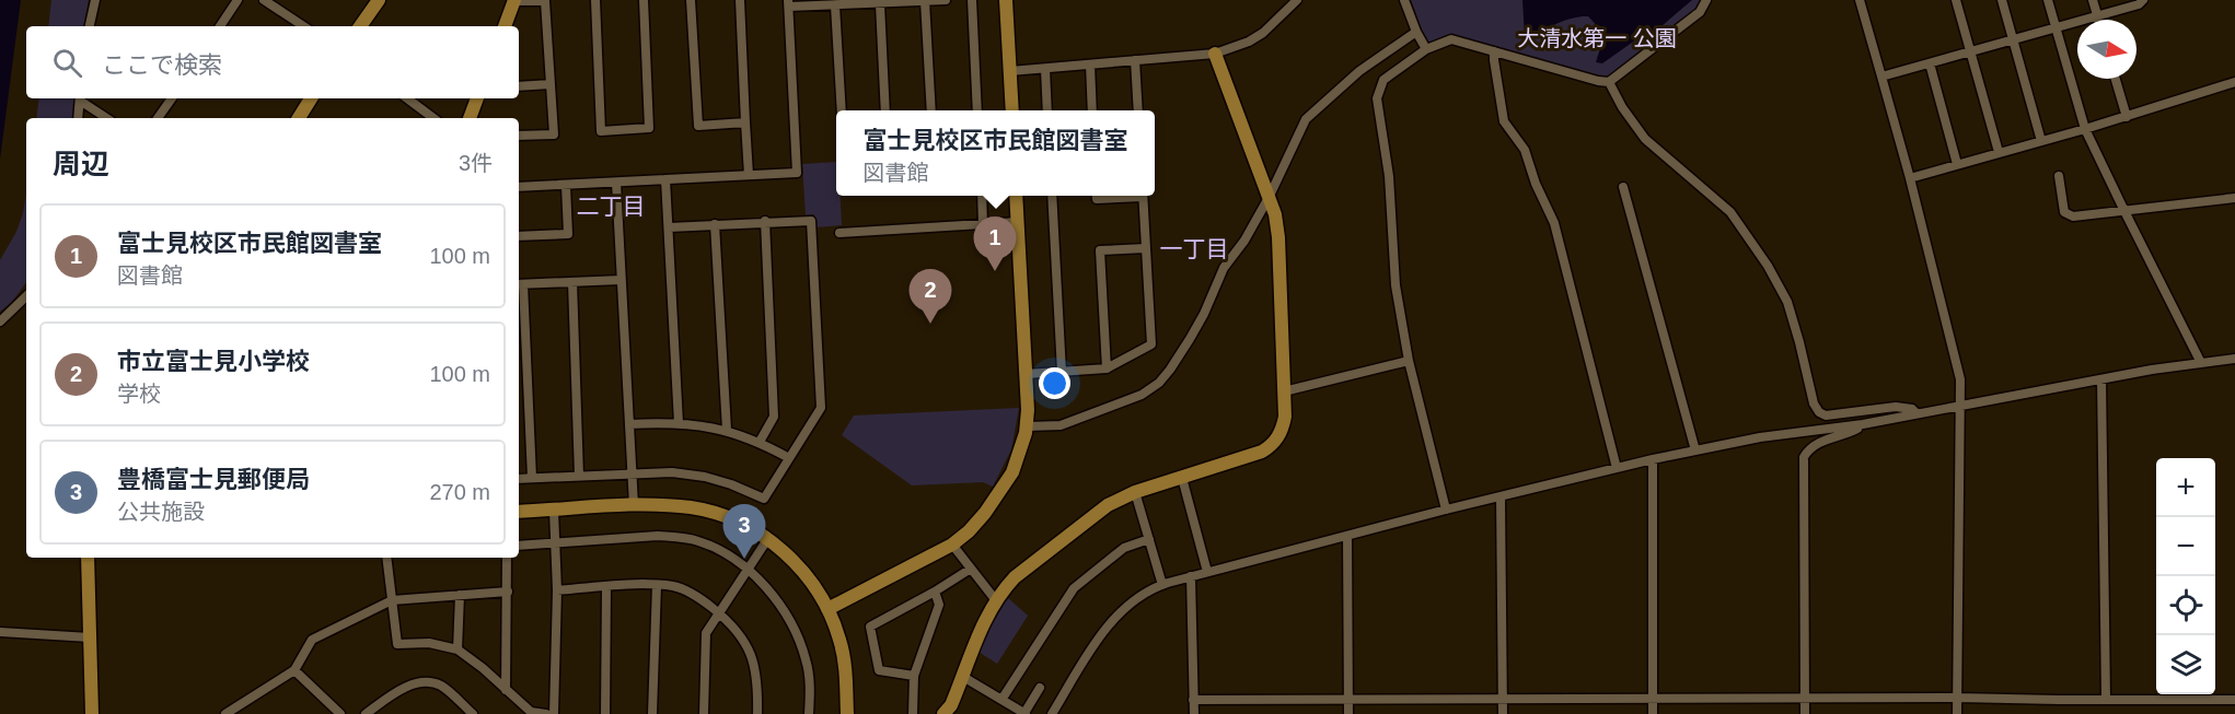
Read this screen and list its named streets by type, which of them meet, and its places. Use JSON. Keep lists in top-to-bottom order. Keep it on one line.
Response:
{"districts":["二丁目","一丁目"],"parks":["大清水第一 公園"],"north":"right","page":{"search":"ここで検索","popup":["富士見校区市民館図書室","図書館"],"heading":["周辺","3件"],"list":[{"mark":"1","name":"富士見校区市民館図書室","note":"図書館","value":"100 m"},{"mark":"2","name":"市立富士見小学校","note":"学校","value":"100 m"},{"mark":"3","name":"豊橋富士見郵便局","note":"公共施設","value":"270 m"}],"pins":["1","2","3"],"map_buttons":["+","−"]}}
